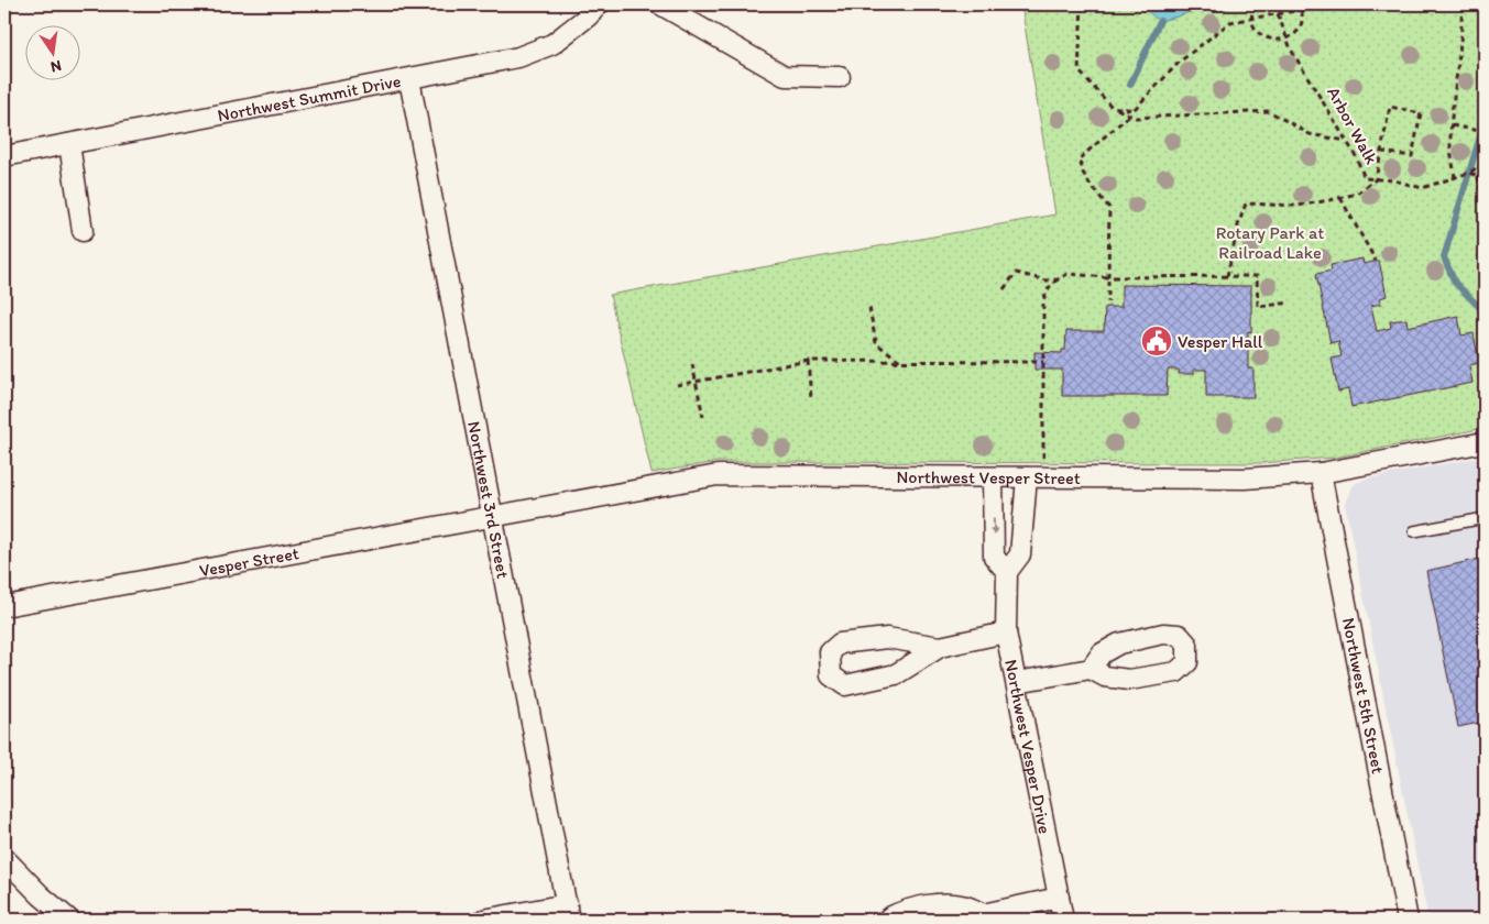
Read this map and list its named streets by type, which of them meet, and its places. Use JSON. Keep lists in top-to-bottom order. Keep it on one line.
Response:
{"streets":{"street":["Northwest Summit Drive","Northwest Vesper Street","Northwest 3rd Street","Vesper Street","Northwest 5th Street","Northwest Vesper Drive"],"path":["Arbor Walk"]},"crossings":[["Northwest Summit Drive","Northwest 3rd Street"],["Northwest Vesper Street","Northwest 3rd Street"],["Northwest Vesper Street","Vesper Street"],["Northwest Vesper Street","Northwest 5th Street"],["Northwest Vesper Street","Northwest Vesper Drive"],["Northwest 3rd Street","Vesper Street"]],"parks":["Rotary Park at Railroad Lake"],"places":{"public building":["Vesper Hall"]},"north":"bottom"}
